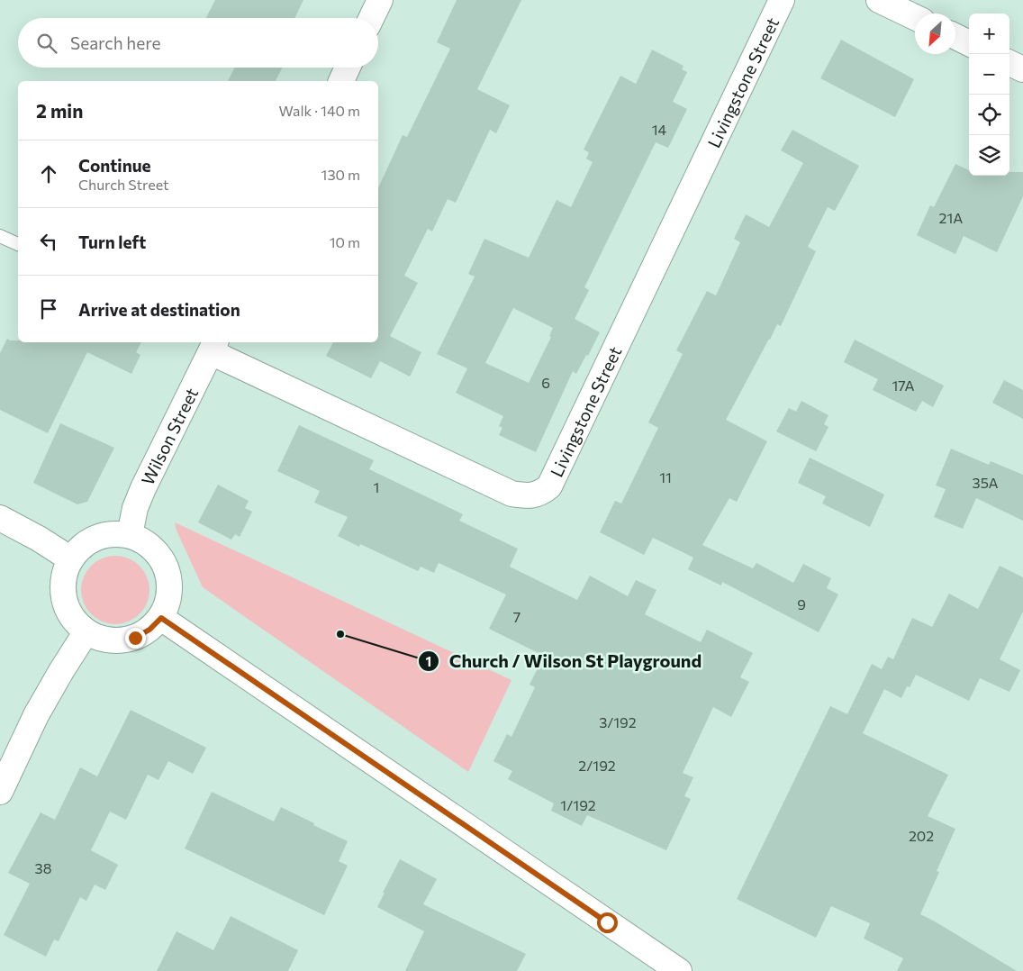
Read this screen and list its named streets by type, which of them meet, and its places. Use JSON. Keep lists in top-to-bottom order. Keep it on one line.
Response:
{"streets":{"street":["Livingstone Street","Wilson Street"]},"crossings":[["Livingstone Street","Wilson Street"]],"places":["Church / Wilson St Playground"],"house_numbers":["14","21A","6","17A","11","35A","1","9","7","3/192","2/192","1/192","202","38"],"north":"bottom left","page":{"map_buttons":["+","−"],"search":"Search here","heading":["2 min","Walk · 140 m"],"list":[["Continue","Church Street","130 m"],["Turn left","10 m"],"Arrive at destination"]}}
